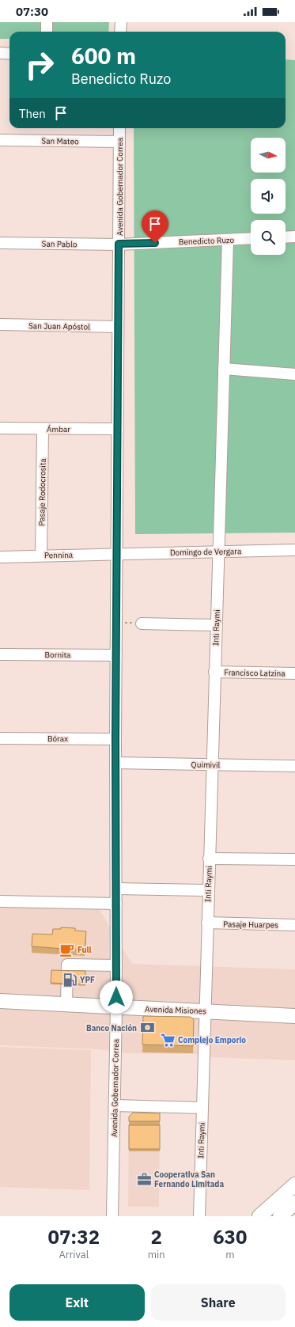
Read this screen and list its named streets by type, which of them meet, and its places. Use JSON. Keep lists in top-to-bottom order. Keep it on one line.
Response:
{"streets":{"main road":["Avenida Misiones"],"street":["San Mateo","Avenida Gobernador Correa","Benedicto Ruzo","San Pablo","San Juan Apóstol","Ámbar","Pasaje Rodocrosita","Domingo de Vergara","Pennina","Inti Raymi","Bornita","Francisco Latzina","Bórax","Quimivil","Pasaje Huarpes"]},"crossings":[["San Mateo","Avenida Gobernador Correa"],["Avenida Gobernador Correa","Benedicto Ruzo"],["Avenida Gobernador Correa","San Pablo"],["Avenida Gobernador Correa","San Juan Apóstol"],["Avenida Gobernador Correa","Ámbar"],["Avenida Gobernador Correa","Domingo de Vergara"],["Avenida Gobernador Correa","Pennina"],["Avenida Gobernador Correa","Bornita"],["Avenida Gobernador Correa","Bórax"],["Avenida Gobernador Correa","Quimivil"],["Avenida Gobernador Correa","Avenida Misiones"],["Benedicto Ruzo","San Pablo"],["Benedicto Ruzo","Inti Raymi"],["Ámbar","Pasaje Rodocrosita"],["Pasaje Rodocrosita","Pennina"],["Domingo de Vergara","Pennina"],["Domingo de Vergara","Inti Raymi"],["Inti Raymi","Francisco Latzina"],["Inti Raymi","Quimivil"],["Inti Raymi","Pasaje Huarpes"],["Inti Raymi","Avenida Misiones"]],"places":{"cafe":["Full"],"fuel station":["YPF"],"bank":["Banco Nación"],"supermarket":["Complejo Emporio"],"office":["Cooperativa San Fernando Limitada"]},"north":"right","page":{"status":"07:30","turn":["600 m","Benedicto Ruzo"],"then":"Then","eta":["07:32","Arrival","2","min","630","m"],"buttons":["Exit","Share"]}}
